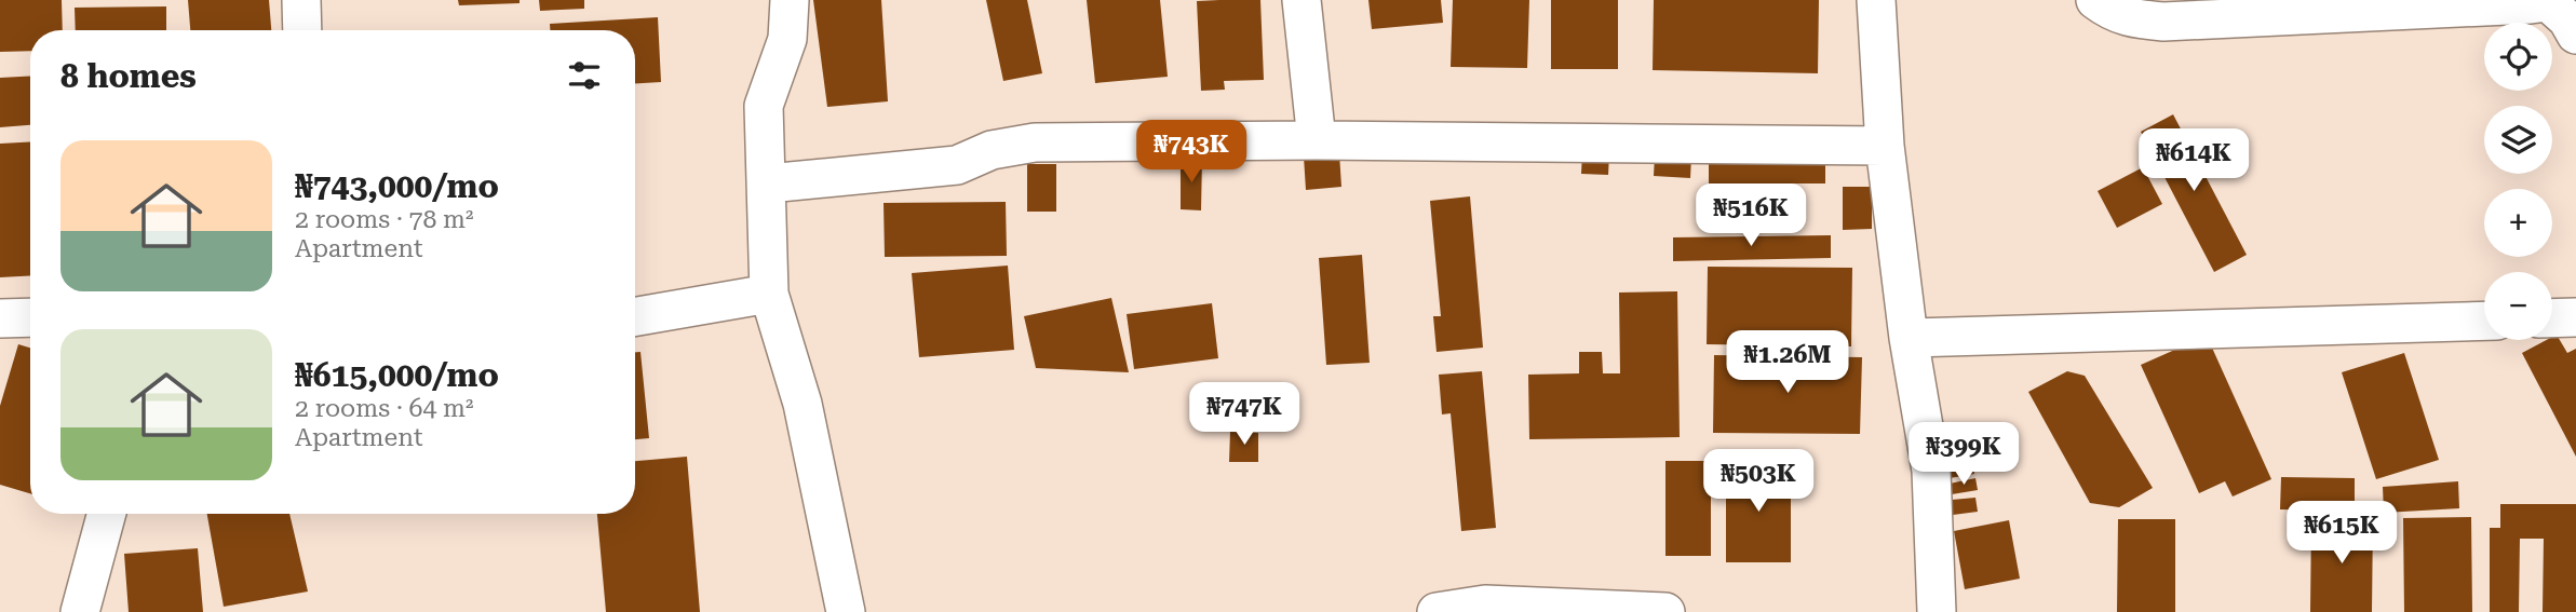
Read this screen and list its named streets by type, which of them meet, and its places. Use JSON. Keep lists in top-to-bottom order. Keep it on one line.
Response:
{"page":{"map_buttons":["+","−"],"heading":"8 homes","price":["₦743K","₦614K","₦516K","₦1.26M","₦747K","₦399K","₦503K","₦615K"],"list":[{"name":"₦743,000/mo","note":"2 rooms · 78 m² · Apartment"},{"name":"₦615,000/mo","note":"2 rooms · 64 m² · Apartment"}]}}
